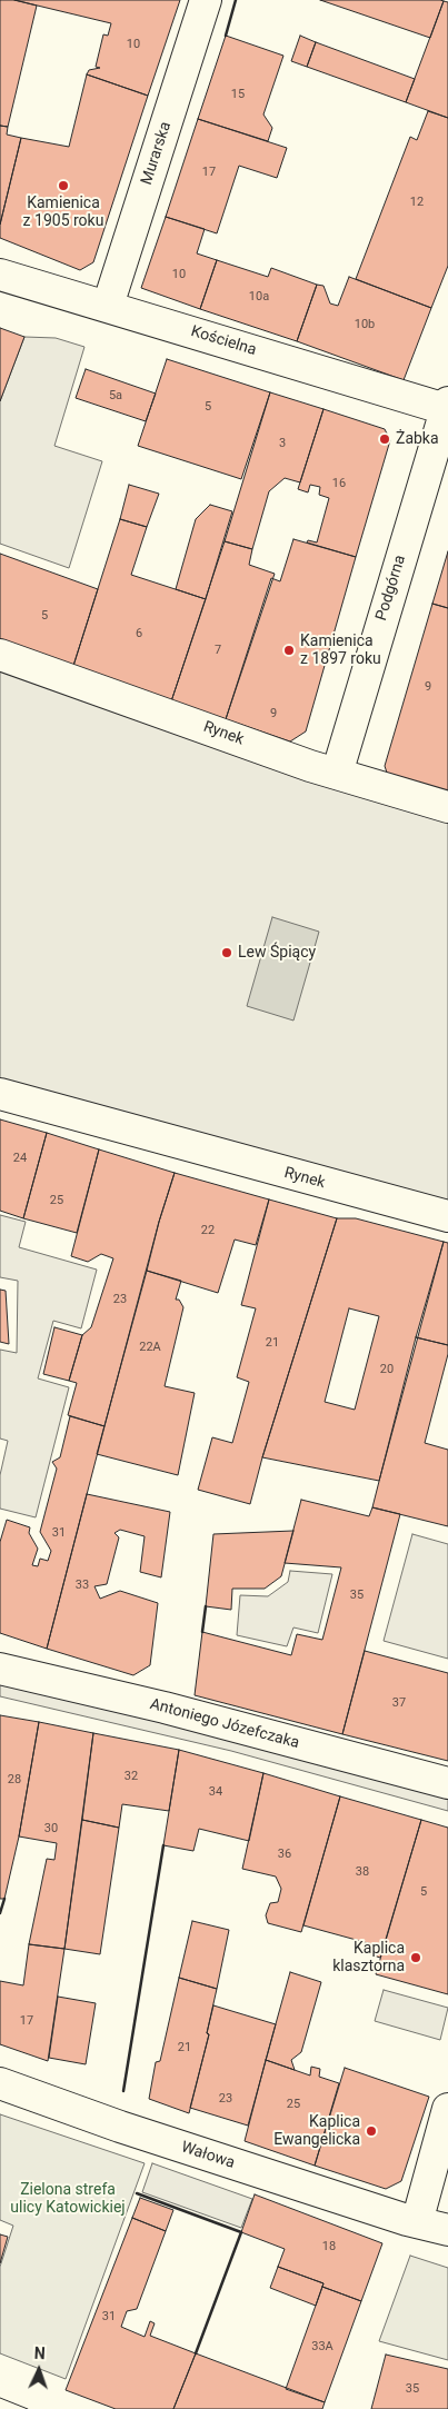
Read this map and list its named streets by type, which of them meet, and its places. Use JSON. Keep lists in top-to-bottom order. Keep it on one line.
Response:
{"streets":{"street":["Murarska","Kościelna","Podgórna","Rynek","Antoniego Józefczaka","Wałowa"]},"crossings":[["Murarska","Kościelna"],["Kościelna","Podgórna"],["Podgórna","Rynek"]],"parks":["Zielona strefa ulicy Katowickiej"],"places":["Kamienica z 1905 roku","Żabka","Kamienica z 1897 roku","Lew Śpiący","Kaplica klasztorna","Kaplica Ewangelicka"],"house_numbers":["10","15","17","12","10","10a","10b","5a","5","3","16","5","6","7","9","9","24","25","22","23","21","22A","20","31","33","35","37","32","28","34","30","36","38","5","17","21","23","25","18","31","33A","35"],"north":"top"}
